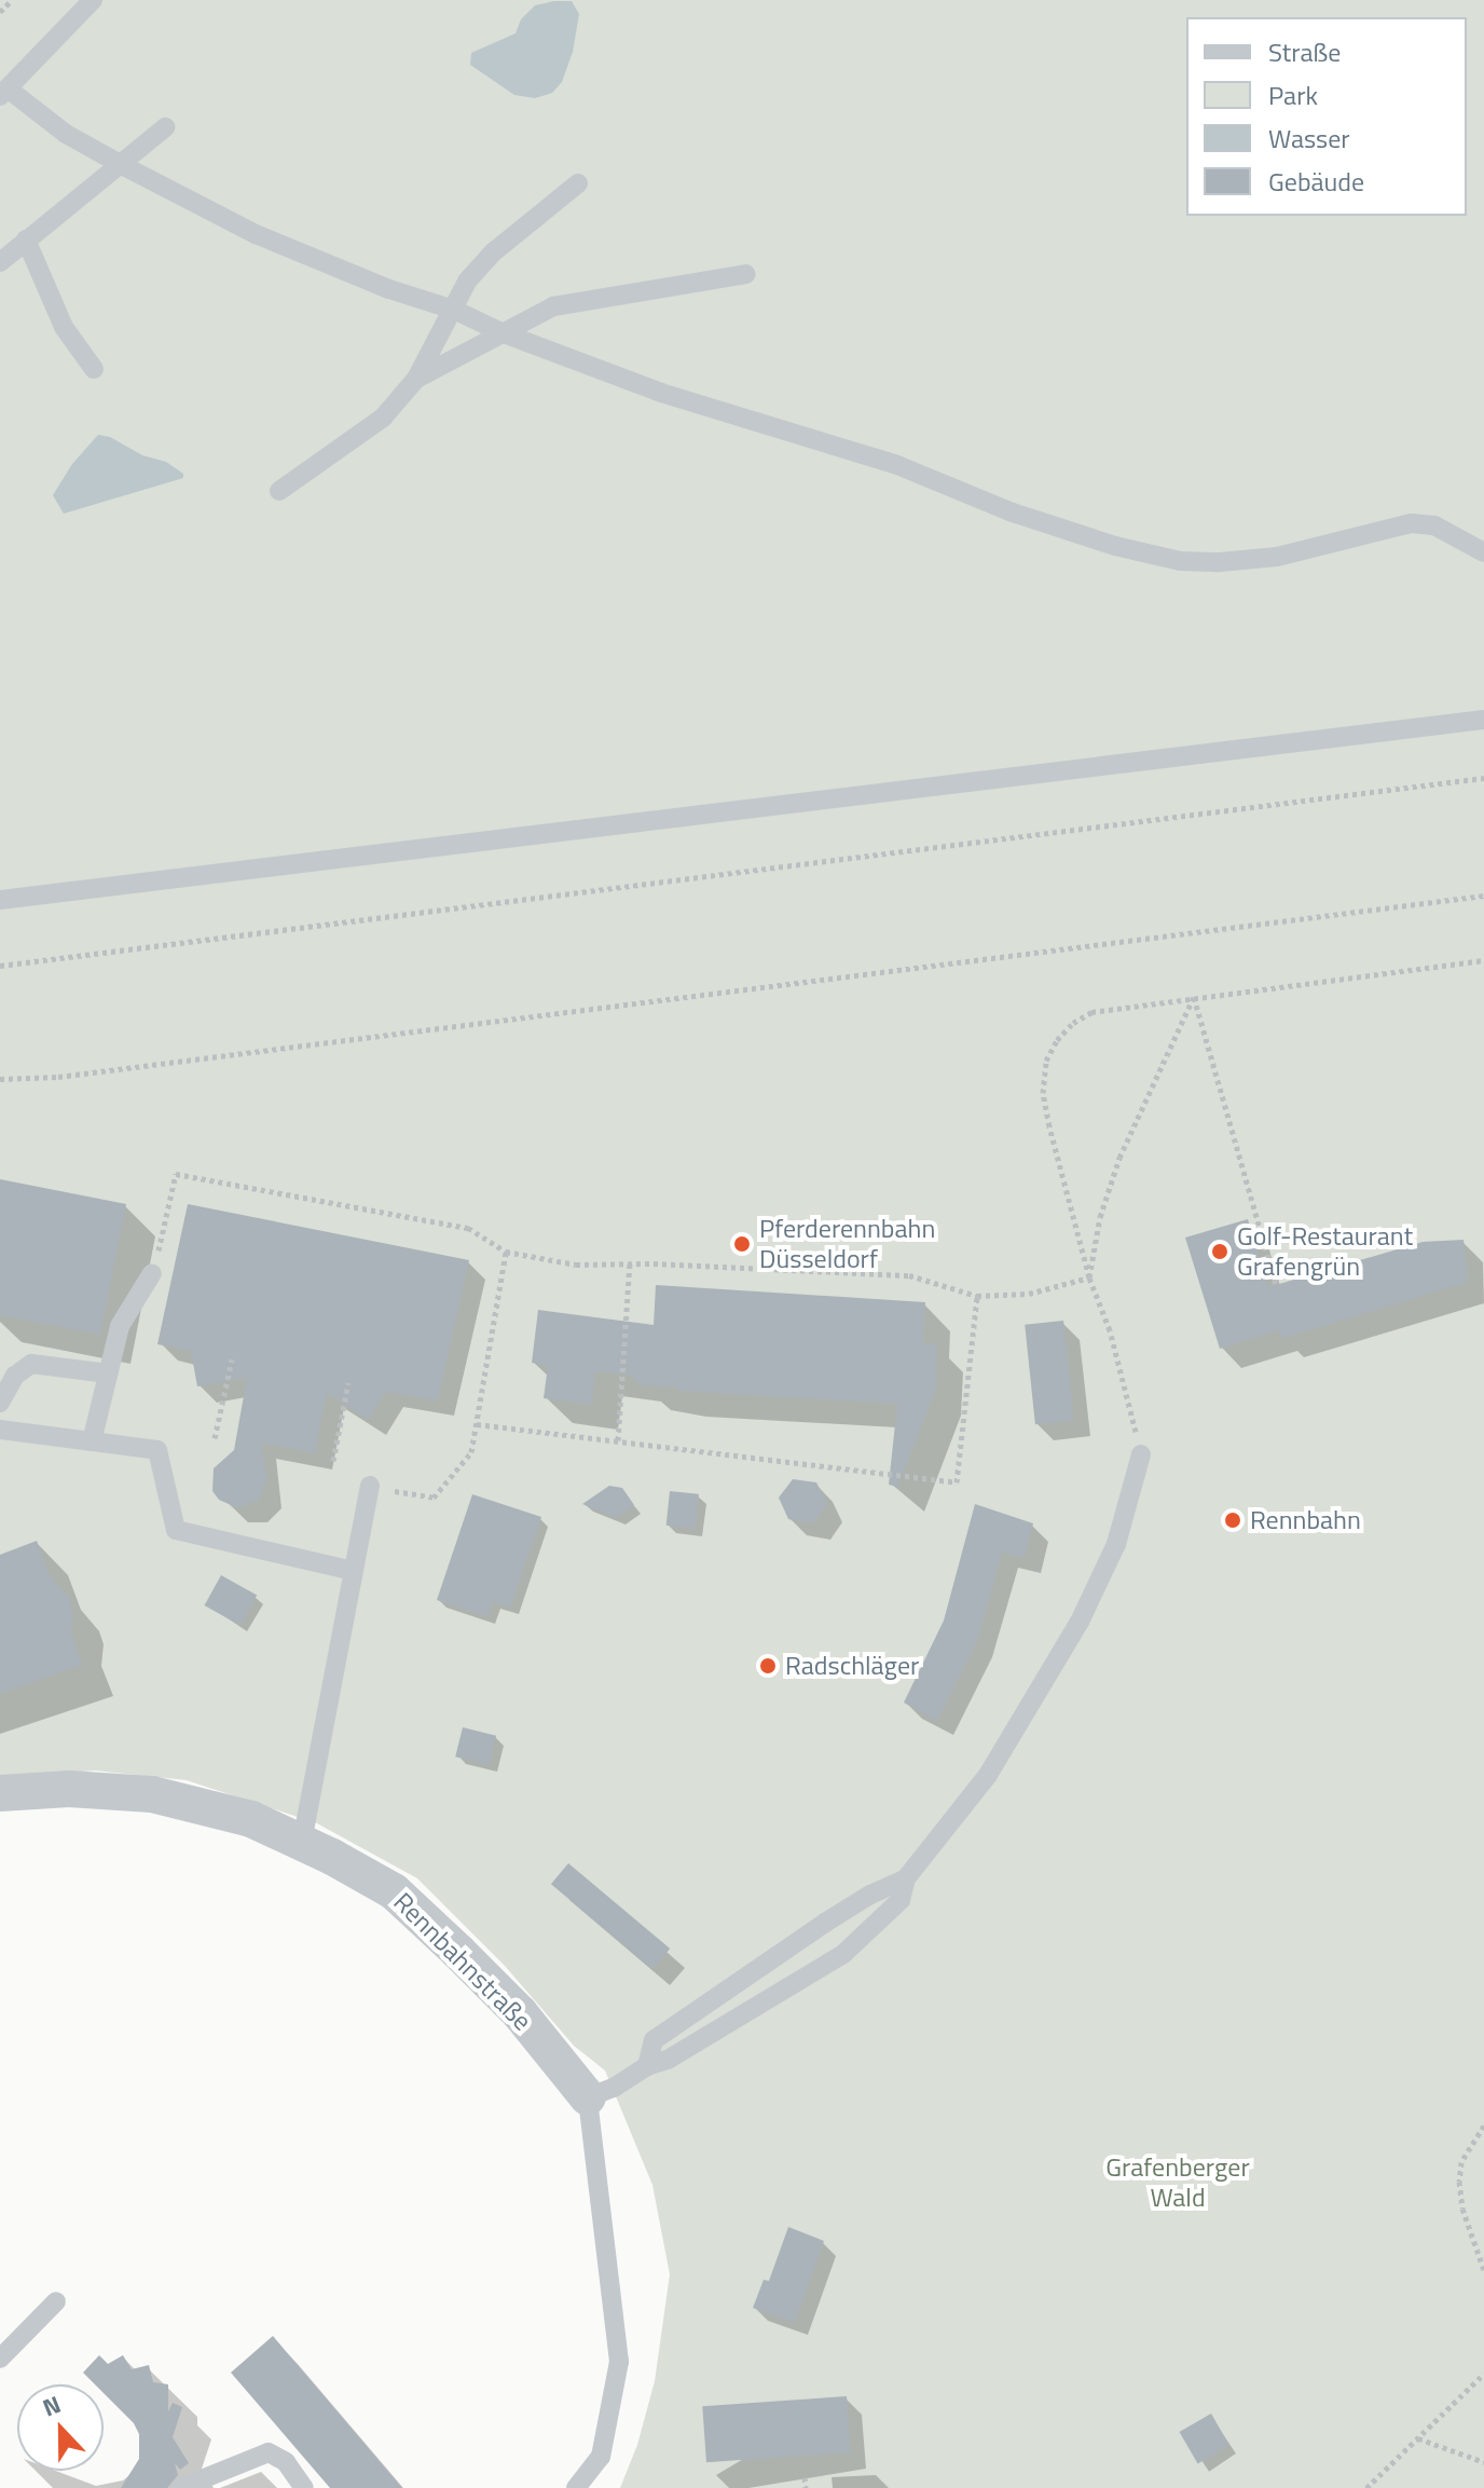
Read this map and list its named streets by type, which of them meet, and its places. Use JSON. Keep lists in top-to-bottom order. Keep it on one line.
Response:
{"streets":{"street":["Rennbahnstraße"]},"parks":["Grafenberger Wald"],"places":["Pferderennbahn Düsseldorf","Golf-Restaurant Grafengrün","Rennbahn","Radschläger"],"legend":["Straße","Park","Wasser","Gebäude"],"north":"top"}
